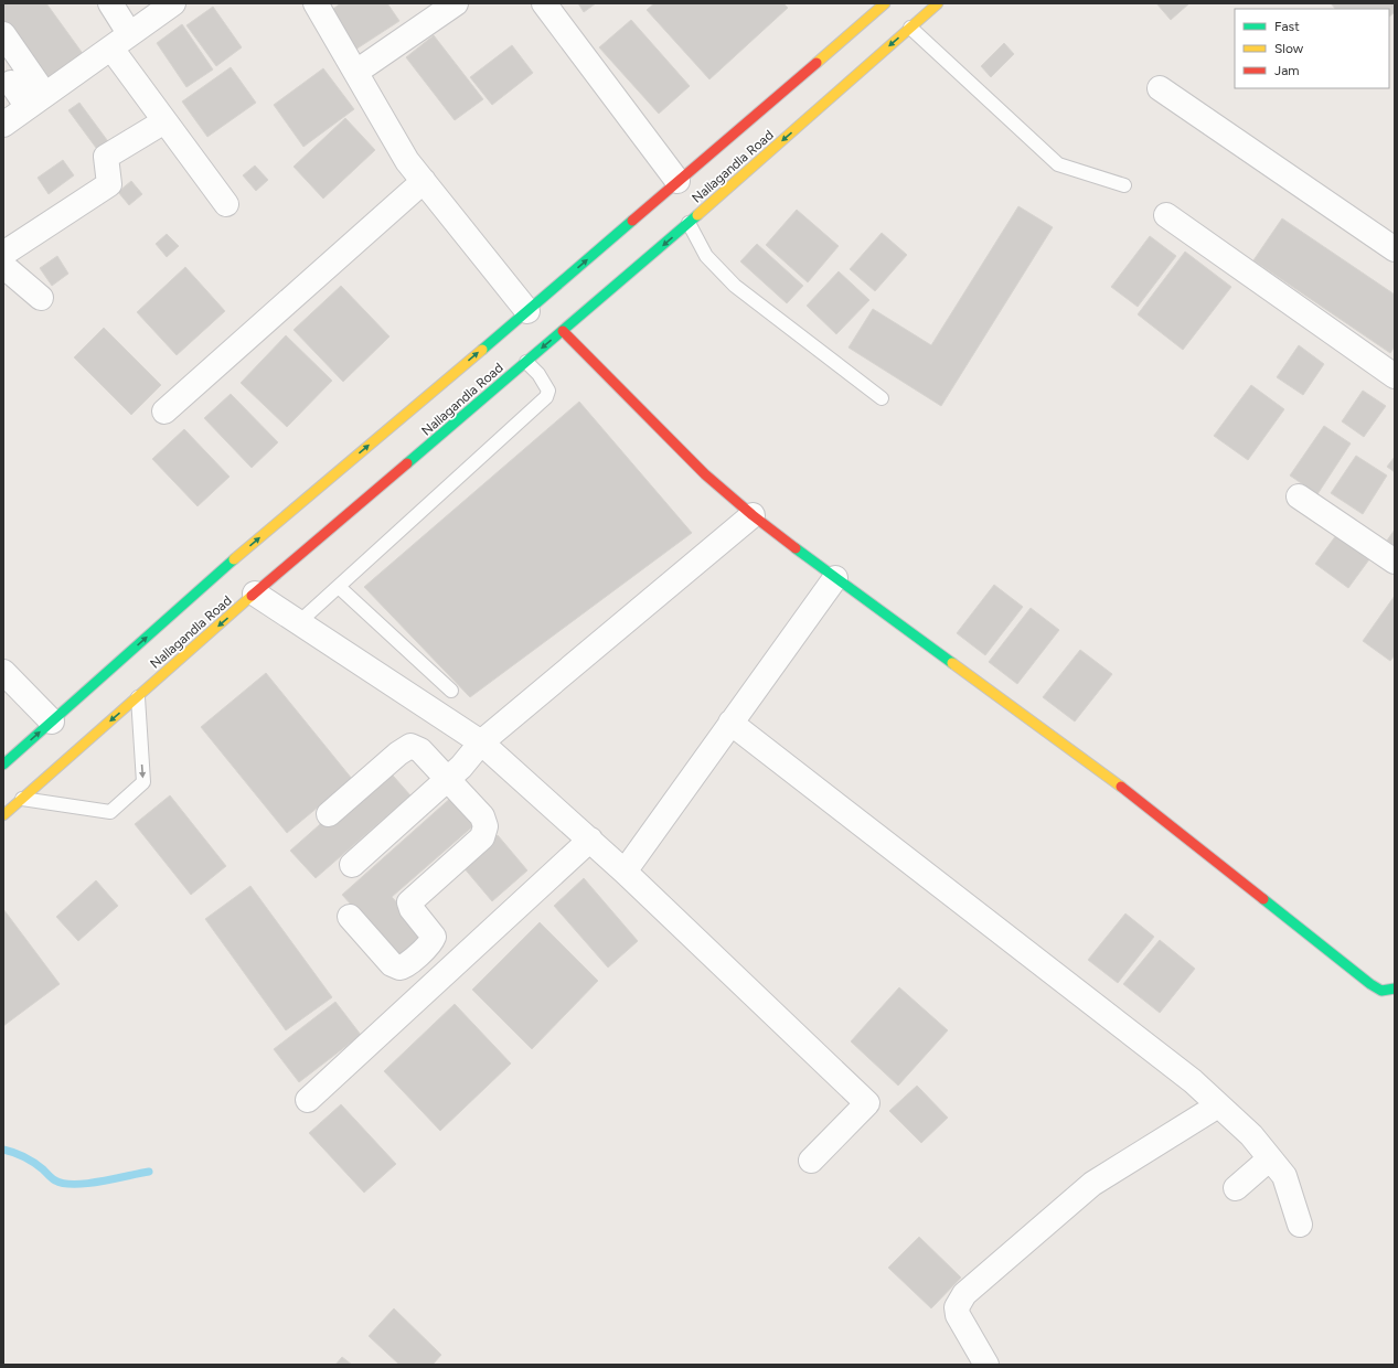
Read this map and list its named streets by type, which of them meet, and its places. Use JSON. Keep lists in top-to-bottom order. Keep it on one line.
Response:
{"streets":{"main road":["Nallagandla Road"]},"legend":["Fast","Slow","Jam"]}
